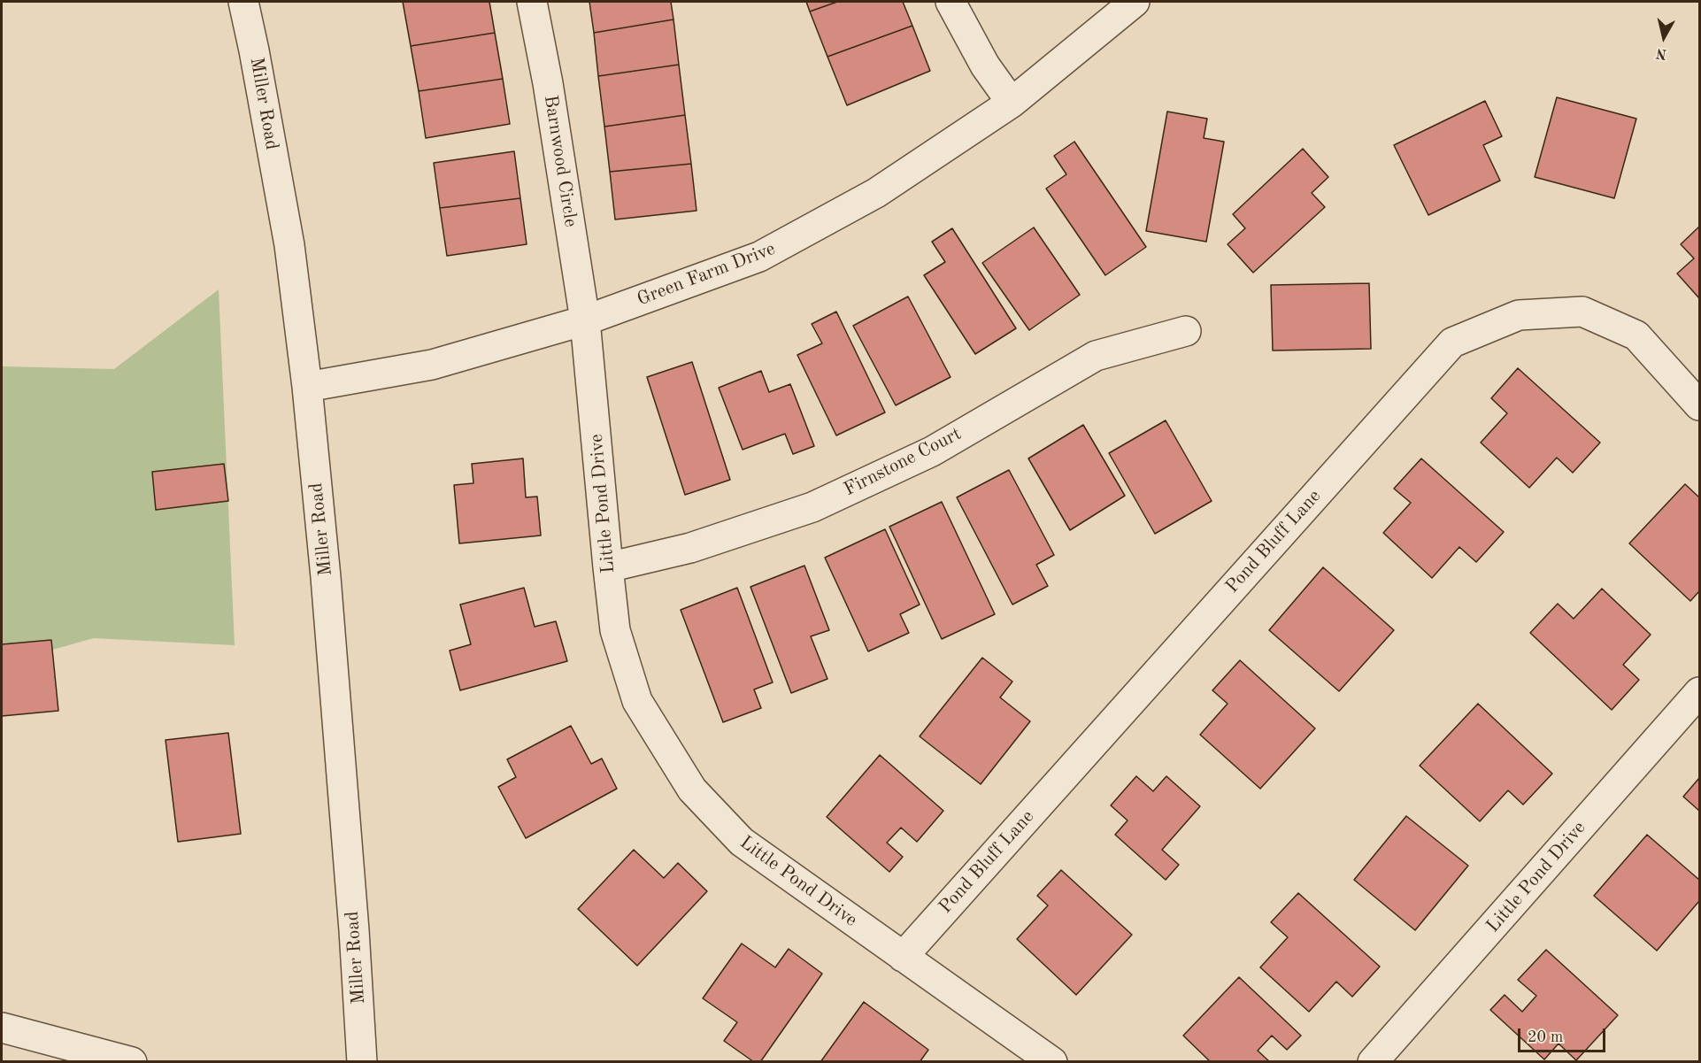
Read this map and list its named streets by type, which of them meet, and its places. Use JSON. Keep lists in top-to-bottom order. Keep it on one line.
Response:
{"streets":{"street":["Miller Road","Barnwood Circle","Green Farm Drive","Firnstone Court","Little Pond Drive","Pond Bluff Lane"]},"crossings":[["Miller Road","Green Farm Drive"],["Barnwood Circle","Green Farm Drive"],["Barnwood Circle","Little Pond Drive"],["Green Farm Drive","Little Pond Drive"],["Firnstone Court","Little Pond Drive"],["Little Pond Drive","Pond Bluff Lane"]],"scale_bar":"20 m","north":"bottom"}
